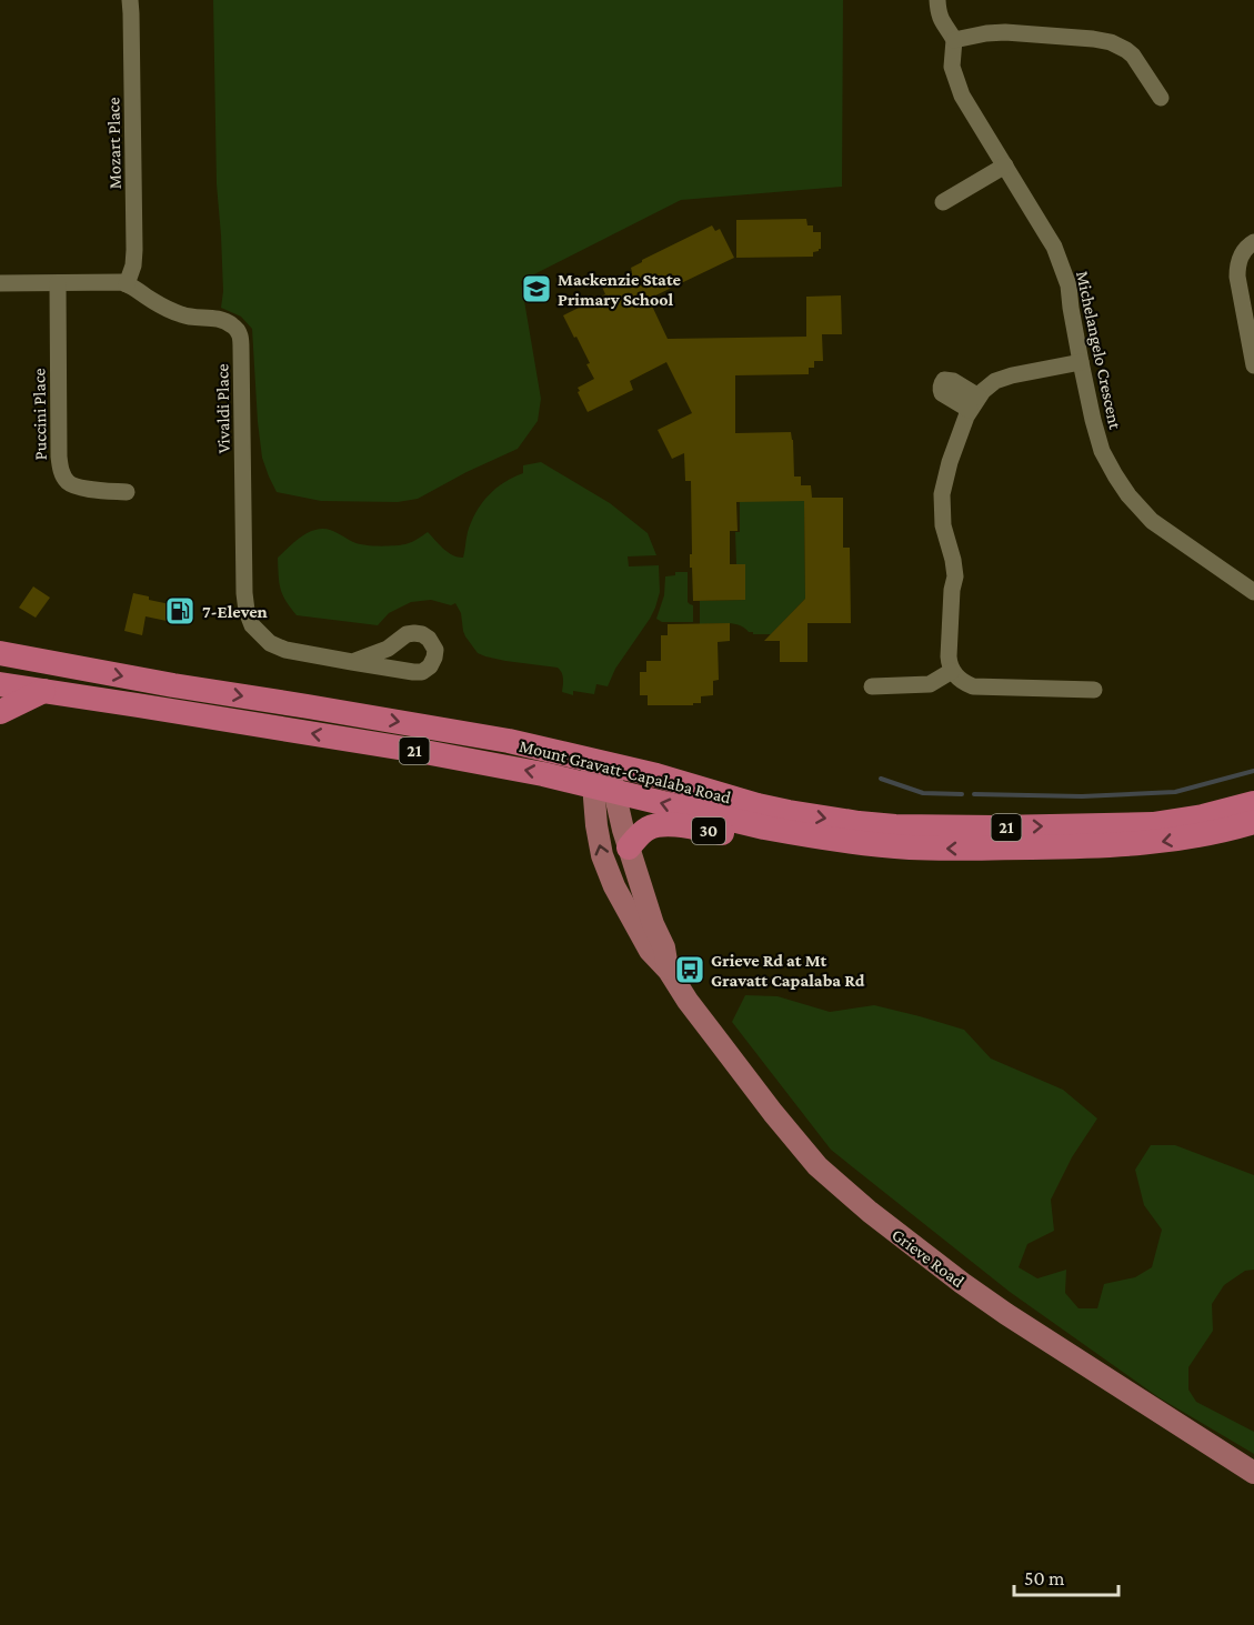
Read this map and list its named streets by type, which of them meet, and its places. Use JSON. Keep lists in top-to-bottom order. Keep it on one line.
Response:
{"streets":{"highway":["21","Mount Gravatt-Capalaba Road","30"],"main road":["Grieve Road"],"street":["Mozart Place","Michelangelo Crescent","Vivaldi Place","Puccini Place"]},"crossings":[["Mozart Place","Vivaldi Place"],["Vivaldi Place","Puccini Place"],["Mount Gravatt-Capalaba Road","30"],["Mount Gravatt-Capalaba Road","Grieve Road"],["30","Grieve Road"]],"places":{"school or university":["Mackenzie State Primary School"],"fuel station":["7-Eleven"],"bus stop":["Grieve Rd at Mt Gravatt Capalaba Rd"]},"scale_bar":"50 m"}
